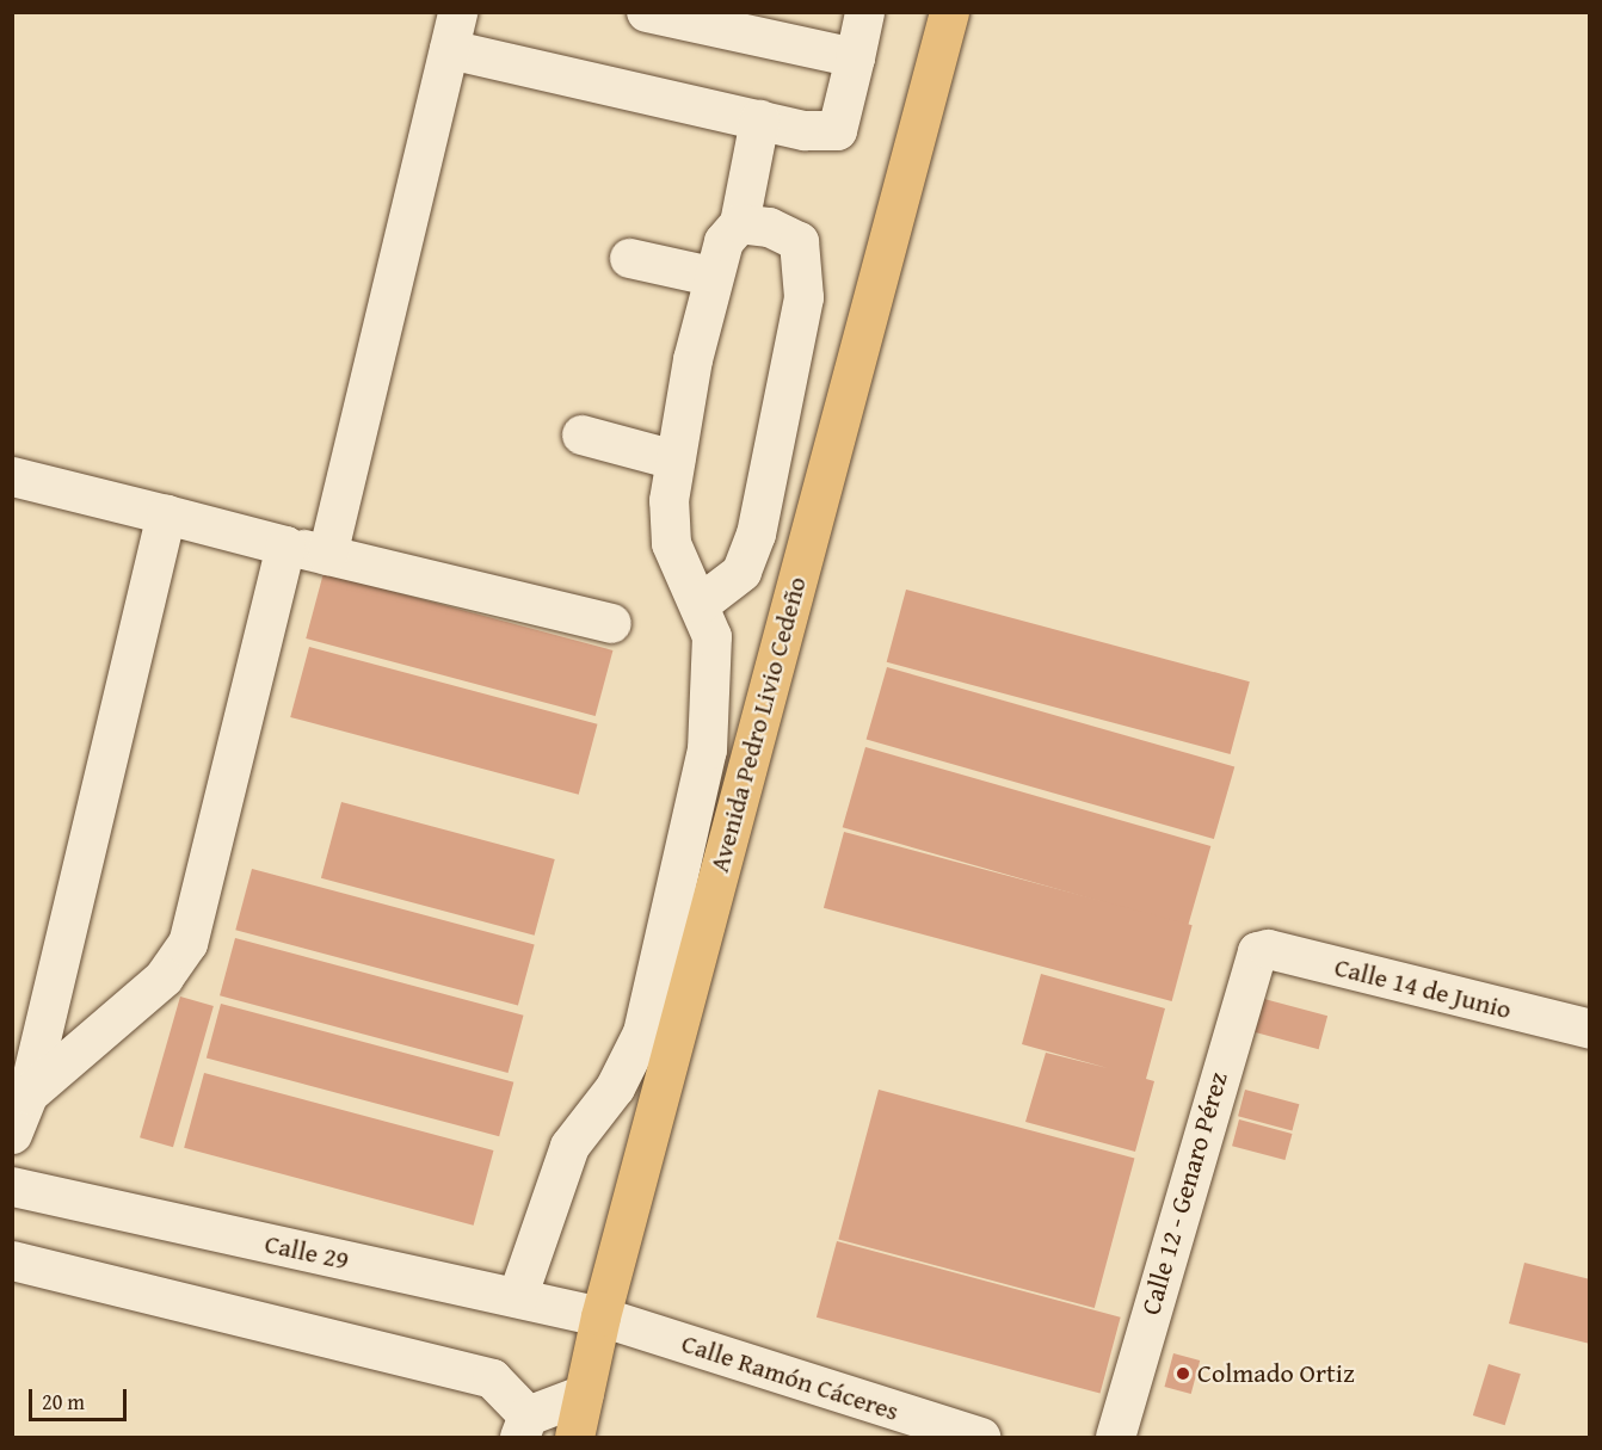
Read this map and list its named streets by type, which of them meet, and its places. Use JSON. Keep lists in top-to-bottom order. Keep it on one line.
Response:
{"streets":{"main road":["Avenida Pedro Livio Cedeño"],"street":["Calle 14 de Junio","Calle 12 - Genaro Pérez","Calle 29","Calle Ramón Cáceres"]},"crossings":[["Avenida Pedro Livio Cedeño","Calle 29"],["Avenida Pedro Livio Cedeño","Calle Ramón Cáceres"],["Calle 14 de Junio","Calle 12 - Genaro Pérez"],["Calle 29","Calle Ramón Cáceres"]],"places":["Colmado Ortiz"],"scale_bar":"20 m"}
